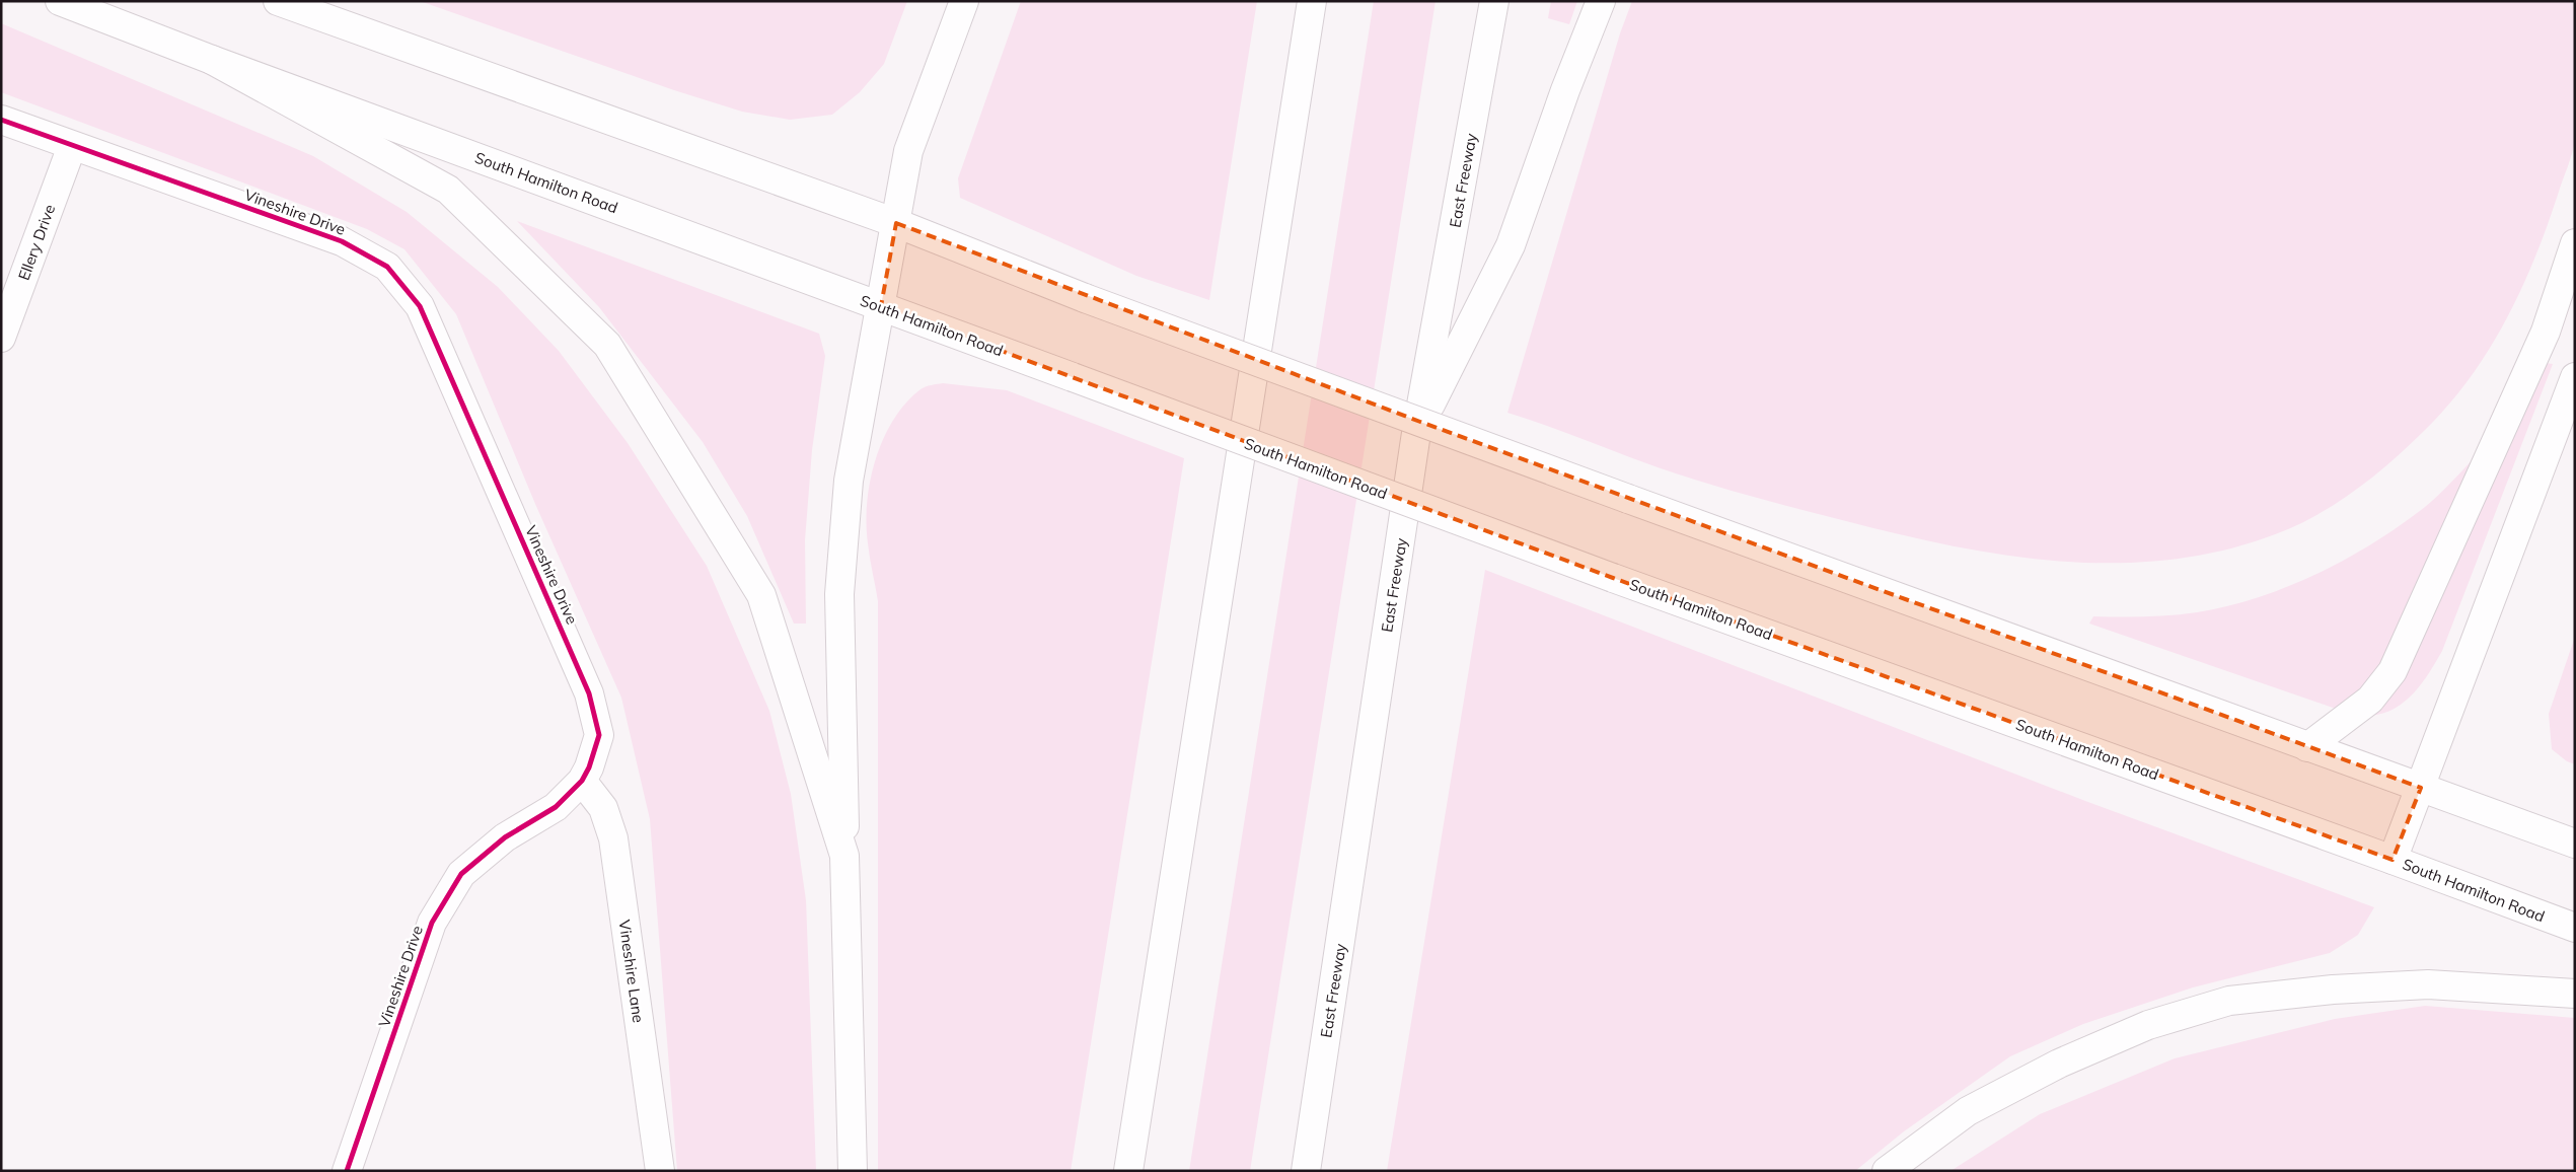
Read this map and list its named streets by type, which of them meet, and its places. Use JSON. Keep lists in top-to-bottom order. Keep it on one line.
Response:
{"streets":{"main road":["East Freeway","South Hamilton Road","Vineshire Drive","Ellery Drive","Vineshire Lane"]},"crossings":[["Vineshire Drive","Ellery Drive"],["Vineshire Drive","Vineshire Lane"]]}
